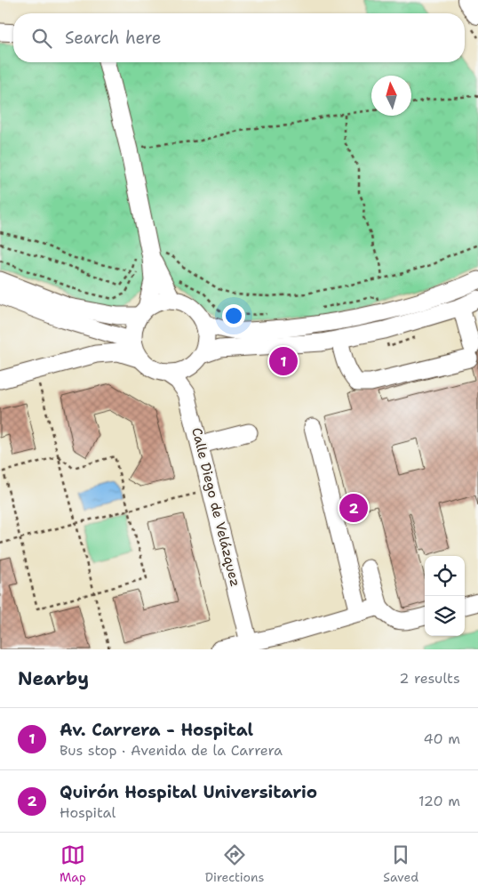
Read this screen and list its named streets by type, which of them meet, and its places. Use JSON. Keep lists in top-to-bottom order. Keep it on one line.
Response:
{"streets":{"street":["Calle Diego de Velázquez"]},"north":"top","page":{"search":"Search here","pins":["1","2"],"heading":["Nearby","2 results"],"list":[{"mark":"1","name":"Av. Carrera - Hospital","note":"Bus stop · Avenida de la Carrera","value":"40 m"},{"mark":"2","name":"Quirón Hospital Universitario","note":"Hospital","value":"120 m"}],"nav":["Map","Directions","Saved"]}}
